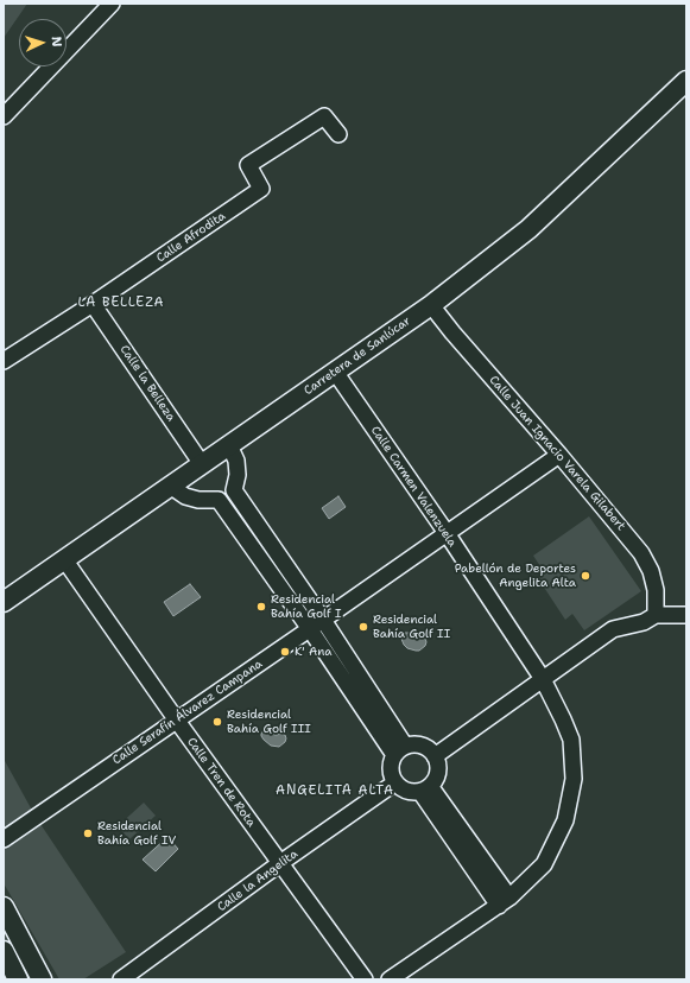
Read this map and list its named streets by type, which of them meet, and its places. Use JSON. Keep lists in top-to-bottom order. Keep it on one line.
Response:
{"streets":{"main road":["Carretera de Sanlúcar"],"street":["Calle Afrodita","Calle la Belleza","Calle Juan Ignacio Varela Gilabert","Calle Carmen Valenzuela","Calle Serafín Álvarez Campana","Calle Tren de Rota","Calle la Angelita"]},"crossings":[["Calle Afrodita","Calle la Belleza"],["Carretera de Sanlúcar","Calle la Belleza"],["Carretera de Sanlúcar","Calle Juan Ignacio Varela Gilabert"],["Carretera de Sanlúcar","Calle Carmen Valenzuela"],["Carretera de Sanlúcar","Calle Tren de Rota"],["Calle Juan Ignacio Varela Gilabert","Calle Serafín Álvarez Campana"],["Calle Carmen Valenzuela","Calle Serafín Álvarez Campana"],["Calle Serafín Álvarez Campana","Calle Tren de Rota"],["Calle Tren de Rota","Calle la Angelita"]],"districts":["LA BELLEZA","ANGELITA ALTA"],"places":["Pabellón de Deportes Angelita Alta","Residencial Bahía Golf I","Residencial Bahía Golf II","K' Ana","Residencial Bahía Golf III","Residencial Bahía Golf IV"],"north":"right"}
